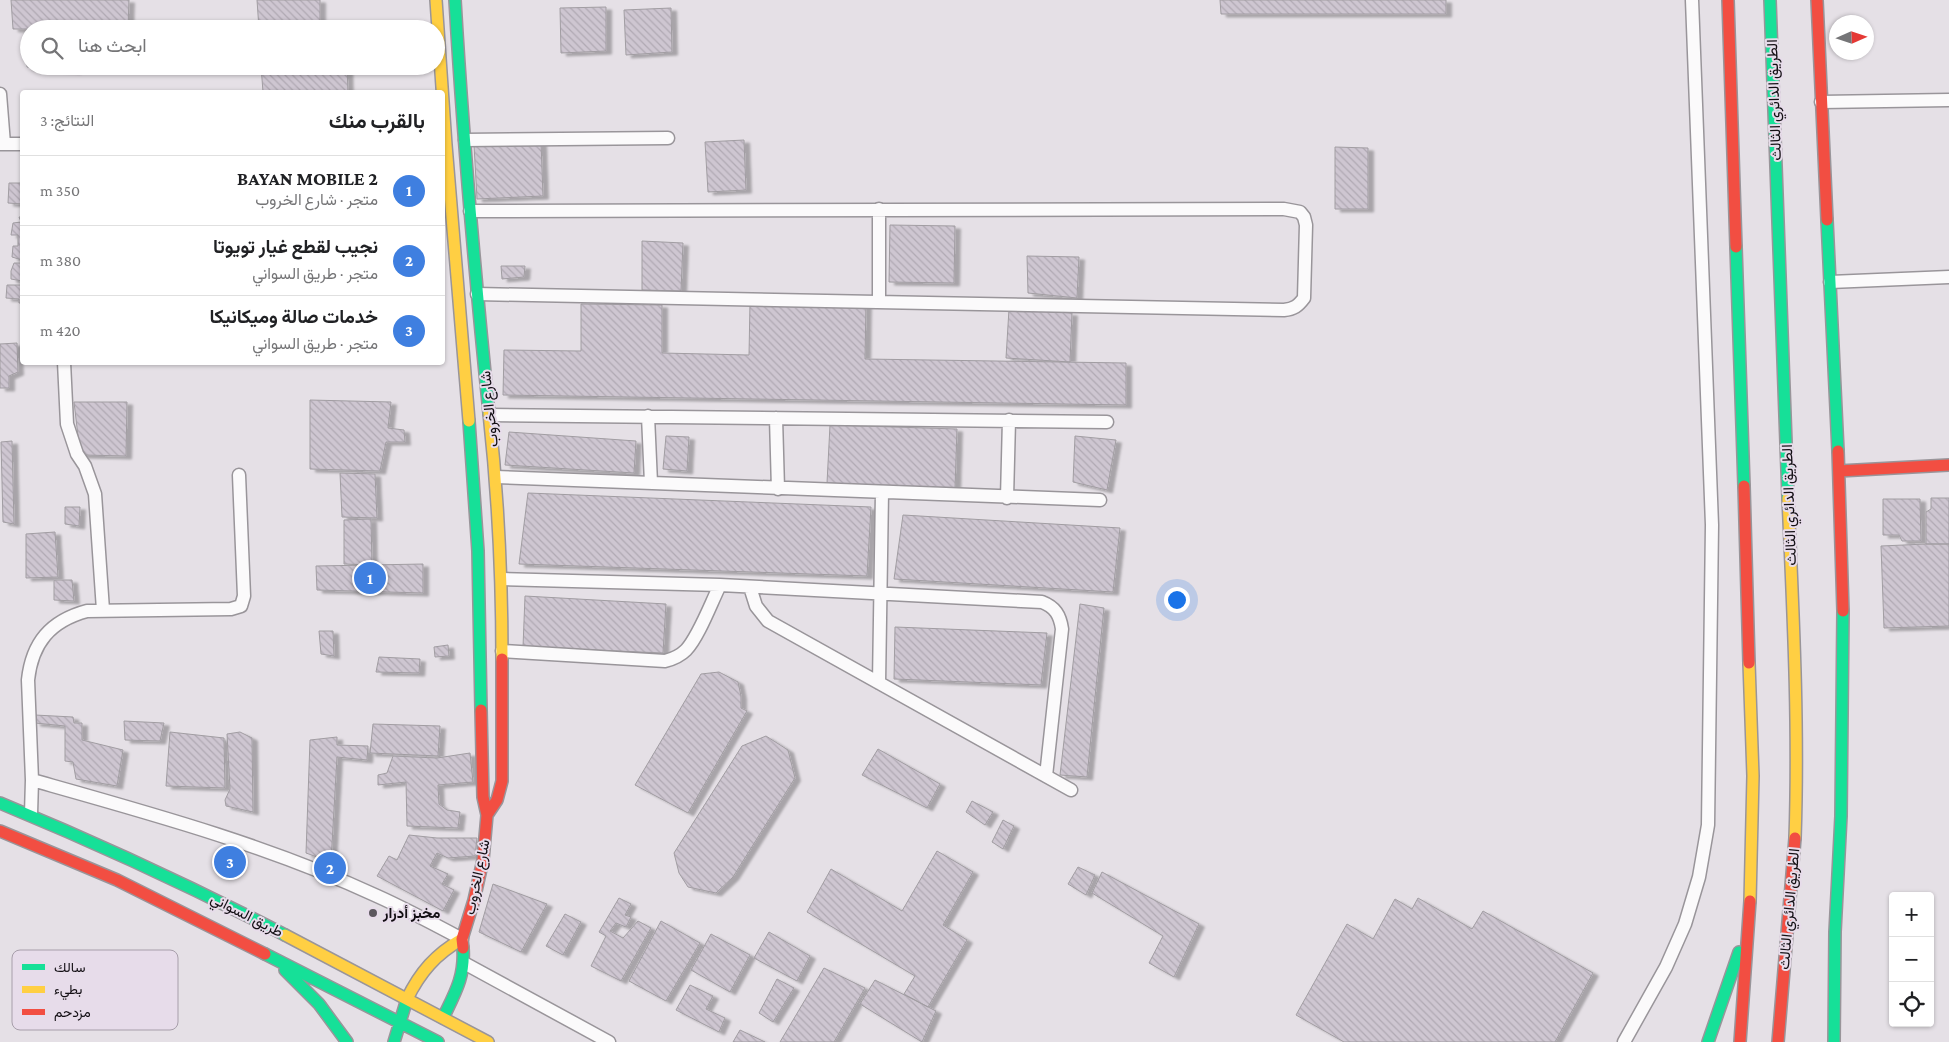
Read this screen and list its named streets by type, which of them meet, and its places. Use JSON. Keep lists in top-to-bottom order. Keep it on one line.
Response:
{"streets":{"main road":["الطريق الدائري الثالث","شارع الخروب","طريق السواني"]},"crossings":[["شارع الخروب","طريق السواني"]],"places":["مخبز أدرار"],"legend":["سالك","بطيء","مزدحم"],"north":"right","page":{"search":"ابحث هنا","heading":["بالقرب منك","النتائج: 3"],"list":[{"mark":"1","name":"BAYAN MOBILE 2","note":"متجر · شارع الخروب","value":"350 m"},{"mark":"2","name":"نجيب لقطع غيار تويوتا","note":"متجر · طريق السواني","value":"380 m"},{"mark":"3","name":"خدمات صالة وميكانيكا","note":"متجر · طريق السواني","value":"420 m"}],"pins":["1","3","2"],"map_buttons":["+","−"]}}
